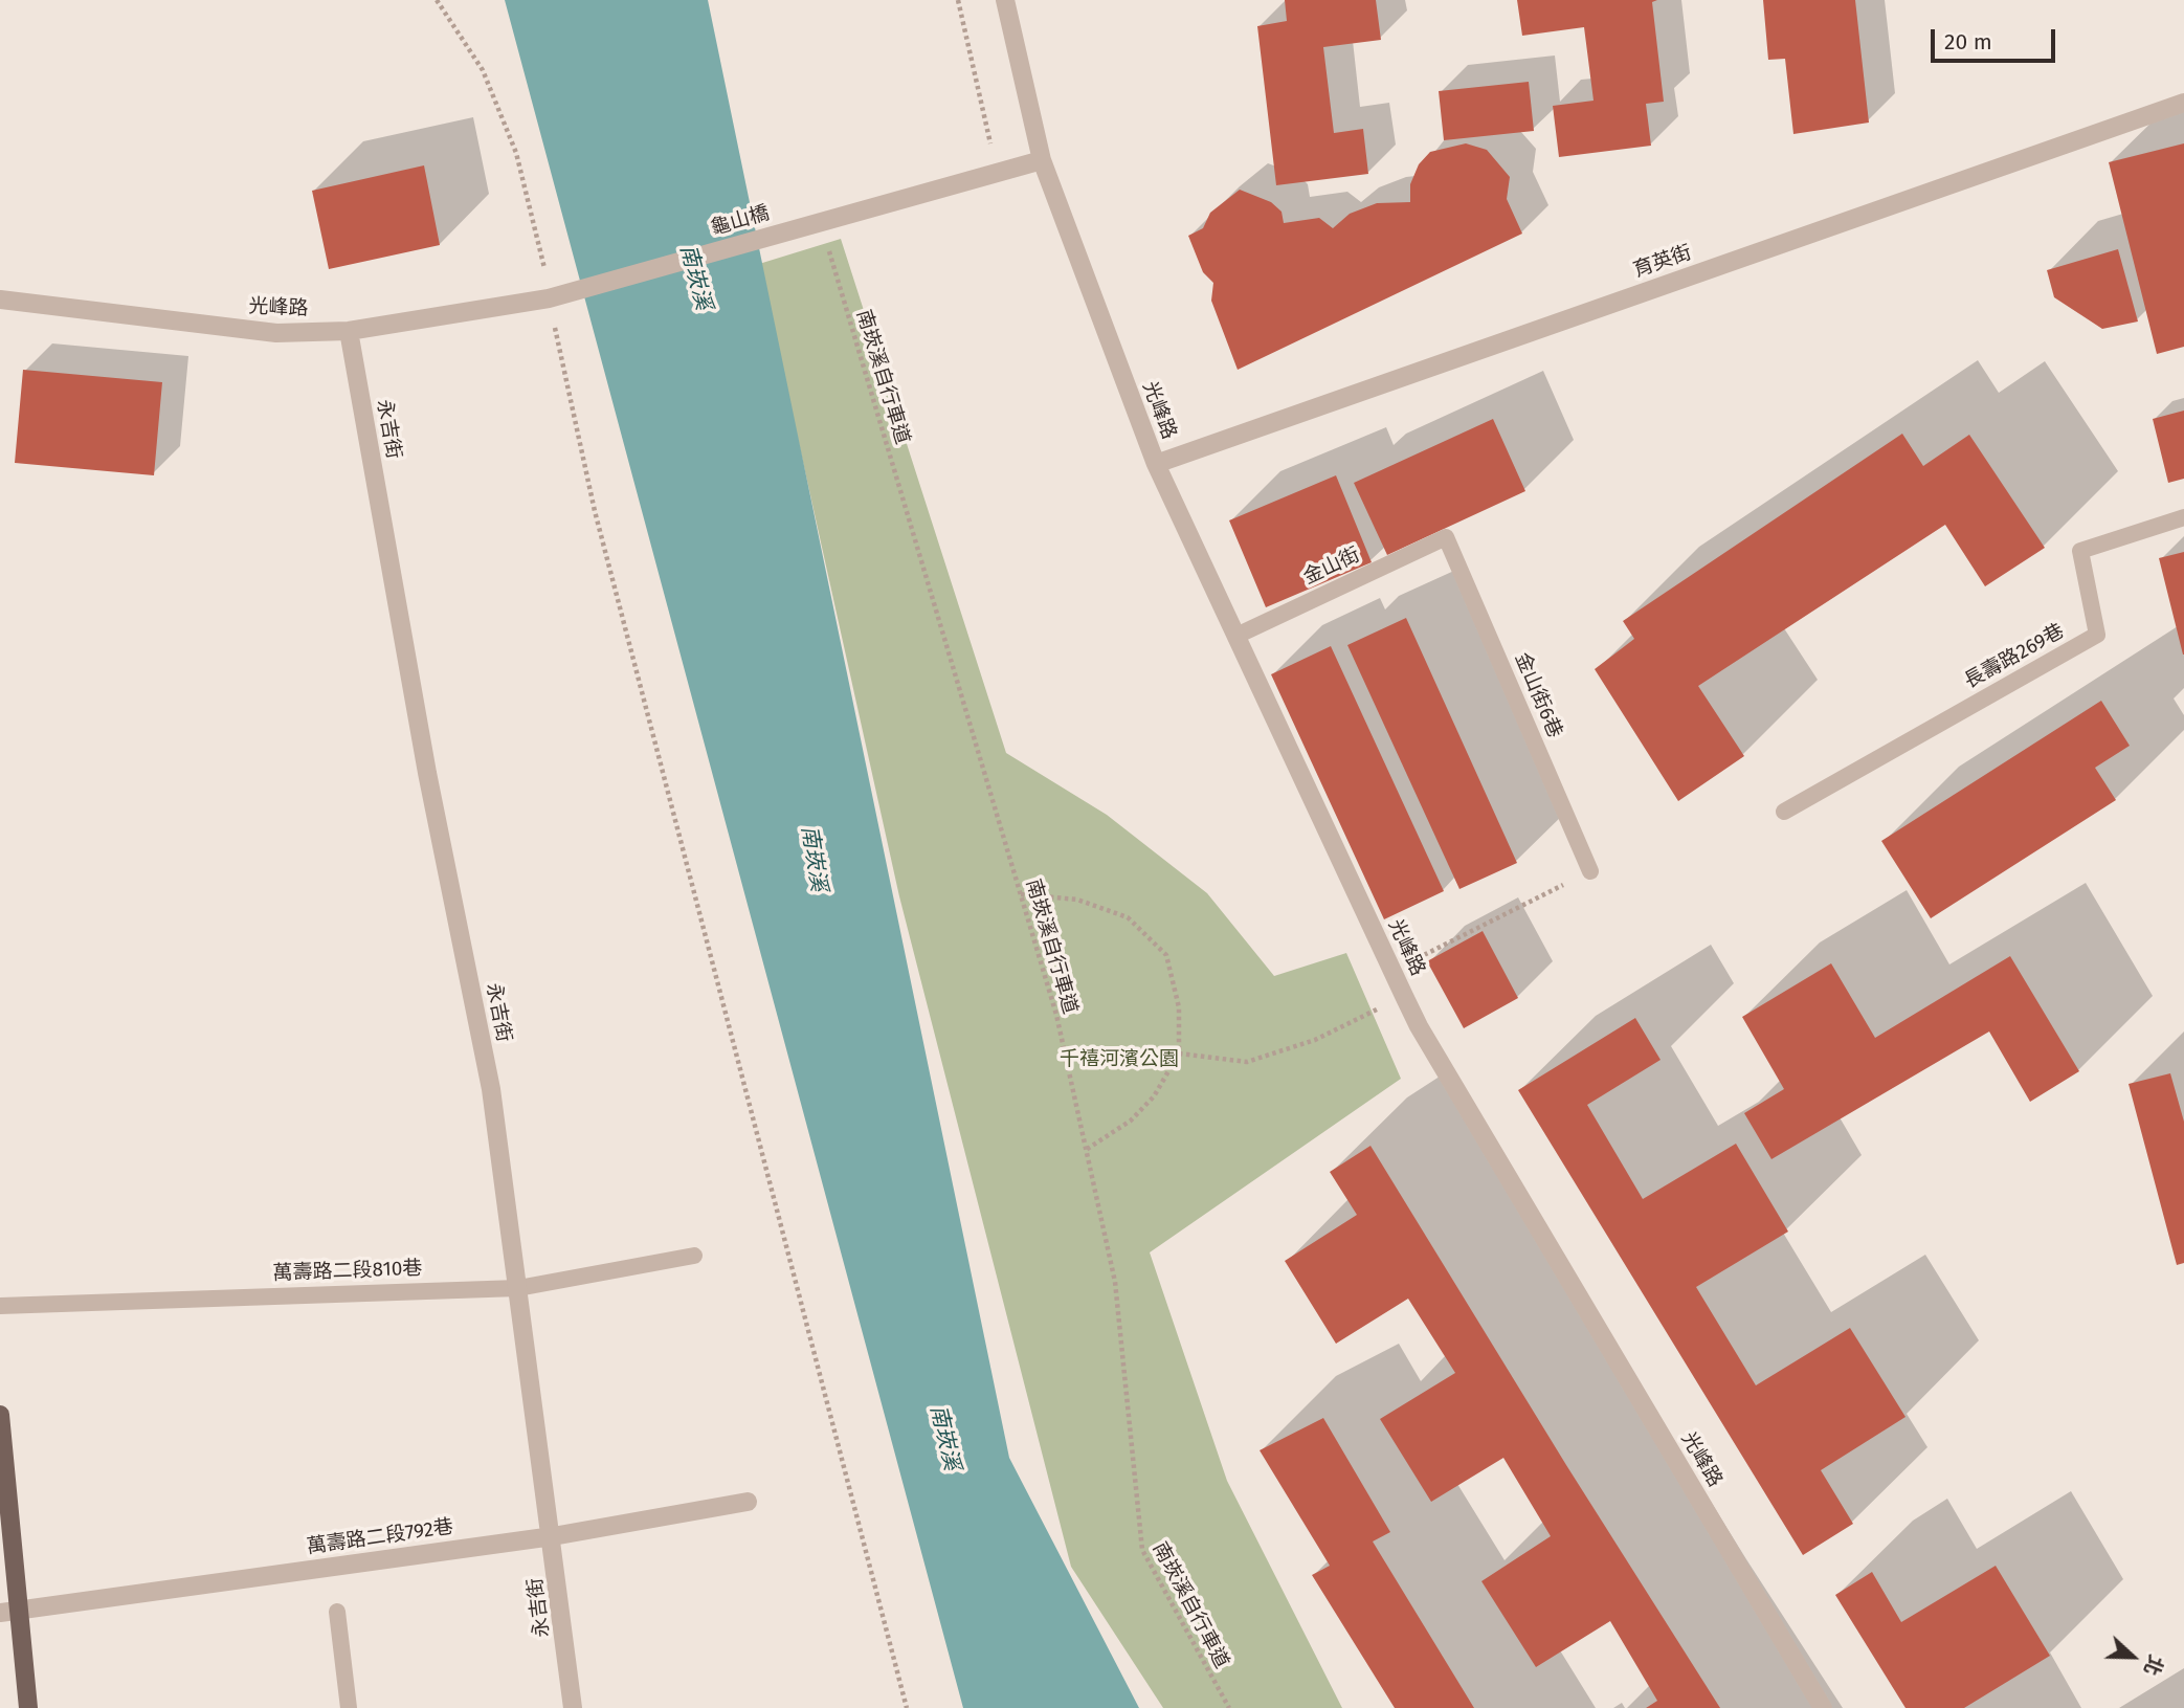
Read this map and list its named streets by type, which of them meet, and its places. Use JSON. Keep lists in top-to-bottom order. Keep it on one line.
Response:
{"streets":{"street":["龜山橋","育英街","光峰路","永吉街","萬壽路二段792巷"],"lane":["金山街","長壽路269巷","金山街6巷","萬壽路二段810巷"],"path":["南崁溪自行車道"]},"crossings":[["龜山橋","光峰路"],["育英街","光峰路"],["光峰路","永吉街"],["光峰路","金山街"],["永吉街","萬壽路二段810巷"],["永吉街","萬壽路二段792巷"],["金山街","金山街6巷"]],"water":["南崁溪"],"parks":["千禧河濱公園"],"scale_bar":"20 m","north":"right"}
